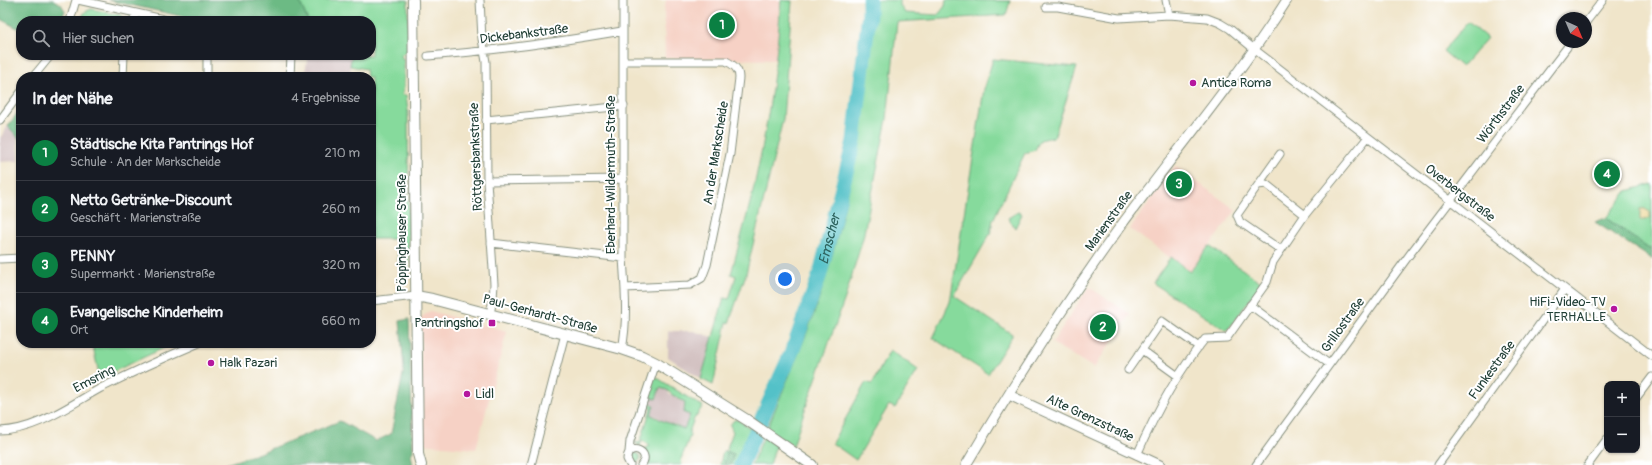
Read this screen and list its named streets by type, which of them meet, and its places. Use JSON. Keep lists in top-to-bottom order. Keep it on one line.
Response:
{"streets":{"main road":["Pöppinghauser Straße","Paul-Gerhardt-Straße"],"street":["Dickebankstraße","Wörthstraße","An der Markscheide","Röttgersbankstraße","Eberhard-Wildermuth-Straße","Overbergstraße","Marienstraße","Grillostraße","Funkestraße","Emsring","Alte Grenzstraße"]},"crossings":[["Dickebankstraße","Röttgersbankstraße"],["Dickebankstraße","Eberhard-Wildermuth-Straße"],["Wörthstraße","Overbergstraße"],["Wörthstraße","Grillostraße"],["An der Markscheide","Eberhard-Wildermuth-Straße"],["Röttgersbankstraße","Paul-Gerhardt-Straße"],["Eberhard-Wildermuth-Straße","Paul-Gerhardt-Straße"],["Overbergstraße","Marienstraße"],["Overbergstraße","Grillostraße"],["Overbergstraße","Funkestraße"],["Marienstraße","Alte Grenzstraße"],["Pöppinghauser Straße","Paul-Gerhardt-Straße"]],"water":["Emscher"],"places":{"other":["Antica Roma","HiFi-Video-TV TERHALLE","Halk Pazari","Lidl"],"transit":["Pantringshof"]},"north":"bottom right","page":{"pins":["1","4","3","2"],"search":"Hier suchen","heading":["In der Nähe","4 Ergebnisse"],"list":[{"mark":"1","name":"Städtische Kita Pantrings Hof","note":"Schule · An der Markscheide","value":"210 m"},{"mark":"2","name":"Netto Getränke-Discount","note":"Geschäft · Marienstraße","value":"260 m"},{"mark":"3","name":"PENNY","note":"Supermarkt · Marienstraße","value":"320 m"},{"mark":"4","name":"Evangelische Kinderheim","note":"Ort","value":"660 m"}],"map_buttons":["+","−"]}}
